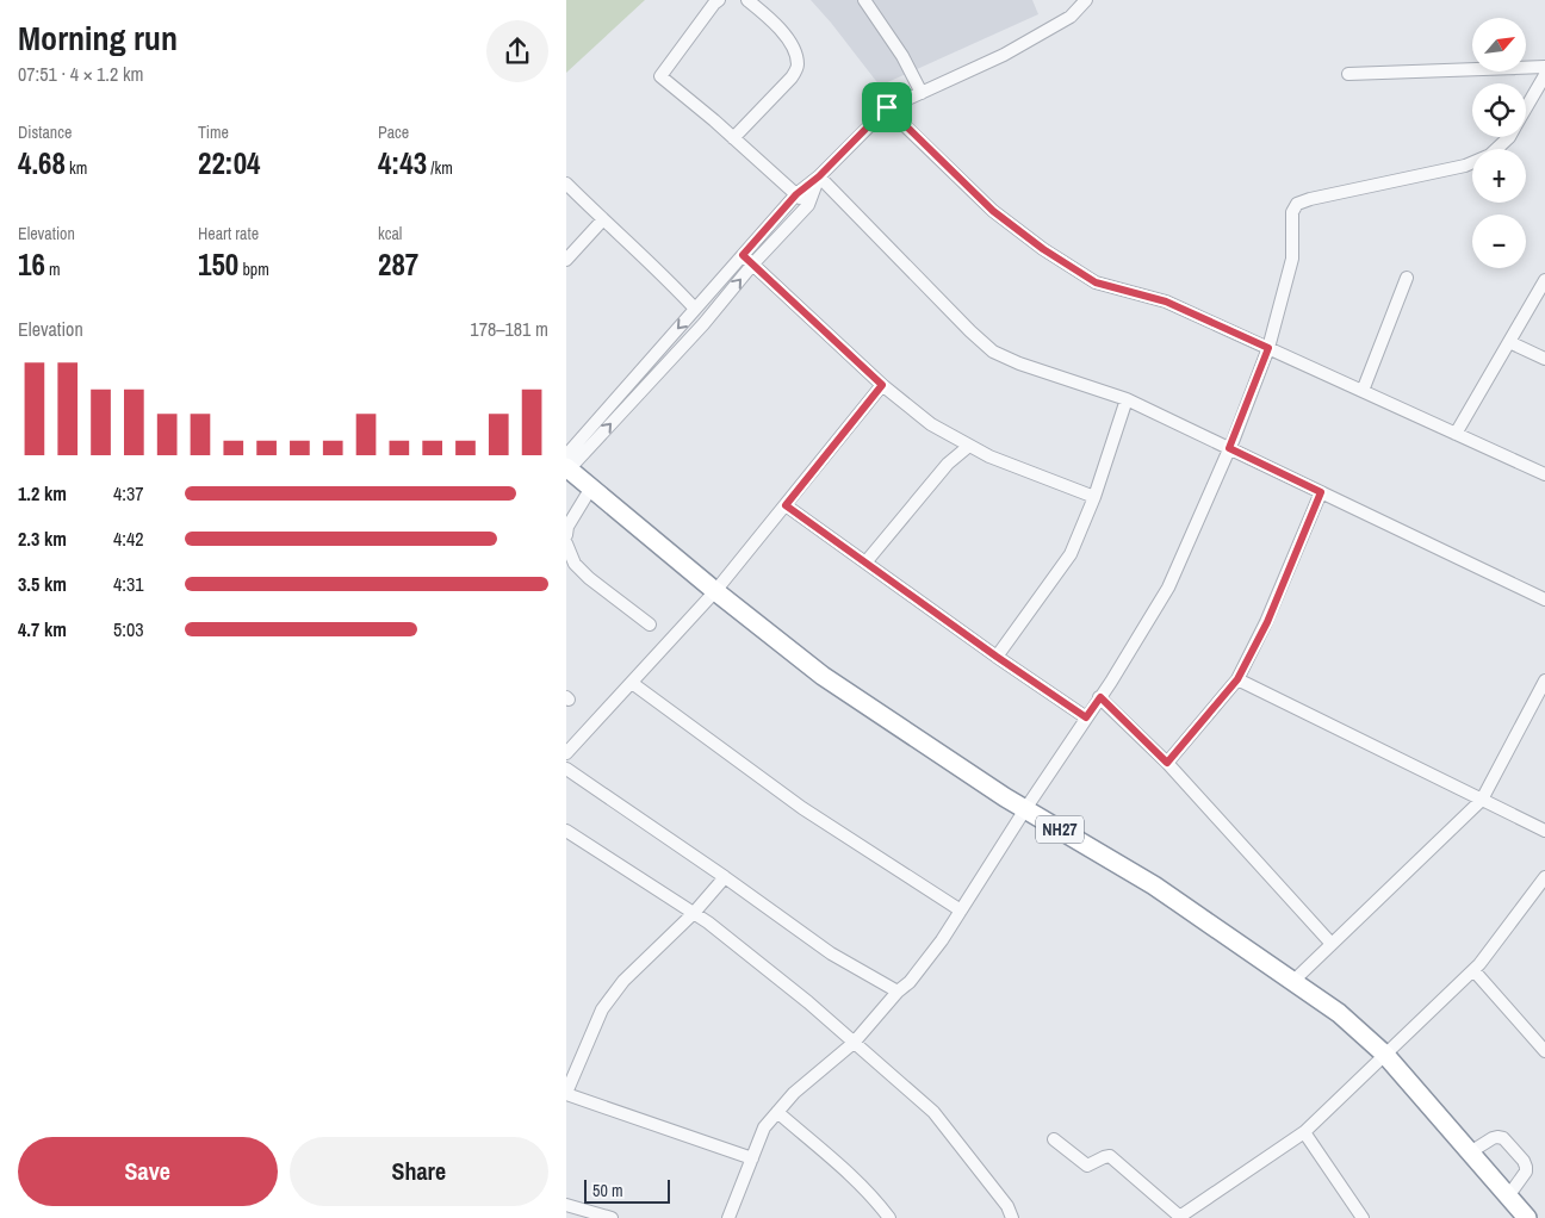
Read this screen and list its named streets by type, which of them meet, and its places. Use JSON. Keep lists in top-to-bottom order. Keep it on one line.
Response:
{"streets":{"highway":["NH27"]},"scale_bar":"50 m","north":"top right","page":{"heading":["Morning run","07:51 · 4 × 1.2 km"],"map_buttons":["+","−"],"stats":[["Distance","4.68 km"],["Time","22:04"],["Pace","4:43 /km"],["Elevation","16 m"],["Heart rate","150 bpm"],["kcal","287"]],"chart":["Elevation","178–181 m"],"list":[{"name":"1.2 km","note":"4:37"},{"name":"2.3 km","note":"4:42"},{"name":"3.5 km","note":"4:31"},{"name":"4.7 km","note":"5:03"}],"buttons":["Save","Share"],"scale":"50 m"}}
